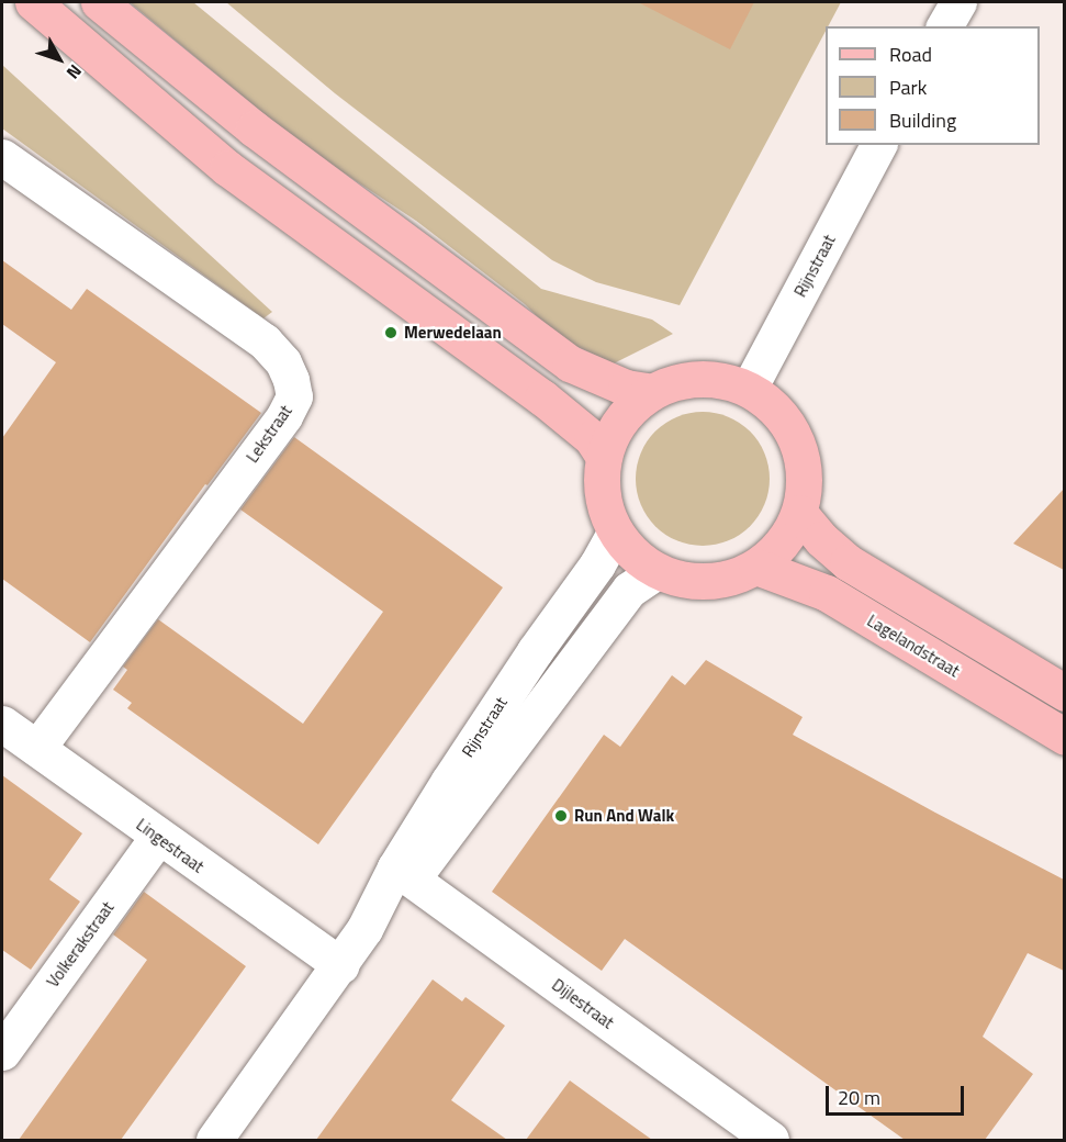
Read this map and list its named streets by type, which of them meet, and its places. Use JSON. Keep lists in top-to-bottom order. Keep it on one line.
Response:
{"streets":{"main road":["Lagelandstraat"],"street":["Rijnstraat","Lekstraat","Lingestraat","Volkerakstraat","Dijlestraat"]},"crossings":[["Rijnstraat","Lagelandstraat"],["Rijnstraat","Lingestraat"],["Rijnstraat","Dijlestraat"],["Lekstraat","Lingestraat"],["Lingestraat","Volkerakstraat"]],"places":["Merwedelaan","Run And Walk"],"legend":["Road","Park","Building"],"scale_bar":"20 m","north":"bottom right"}
